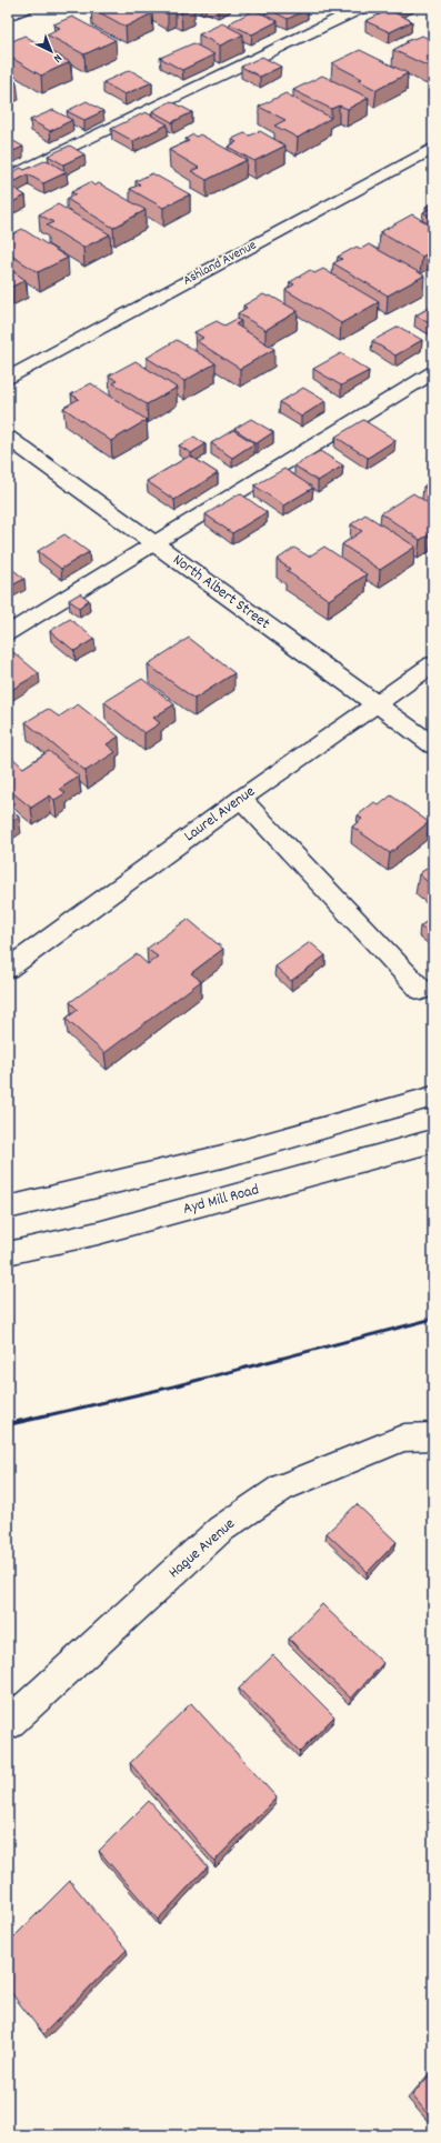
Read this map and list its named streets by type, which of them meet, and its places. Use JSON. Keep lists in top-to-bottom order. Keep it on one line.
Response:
{"streets":{"street":["Ashland Avenue","North Albert Street","Laurel Avenue","Ayd Mill Road","Hague Avenue"]},"crossings":[["North Albert Street","Laurel Avenue"]],"north":"bottom right"}
